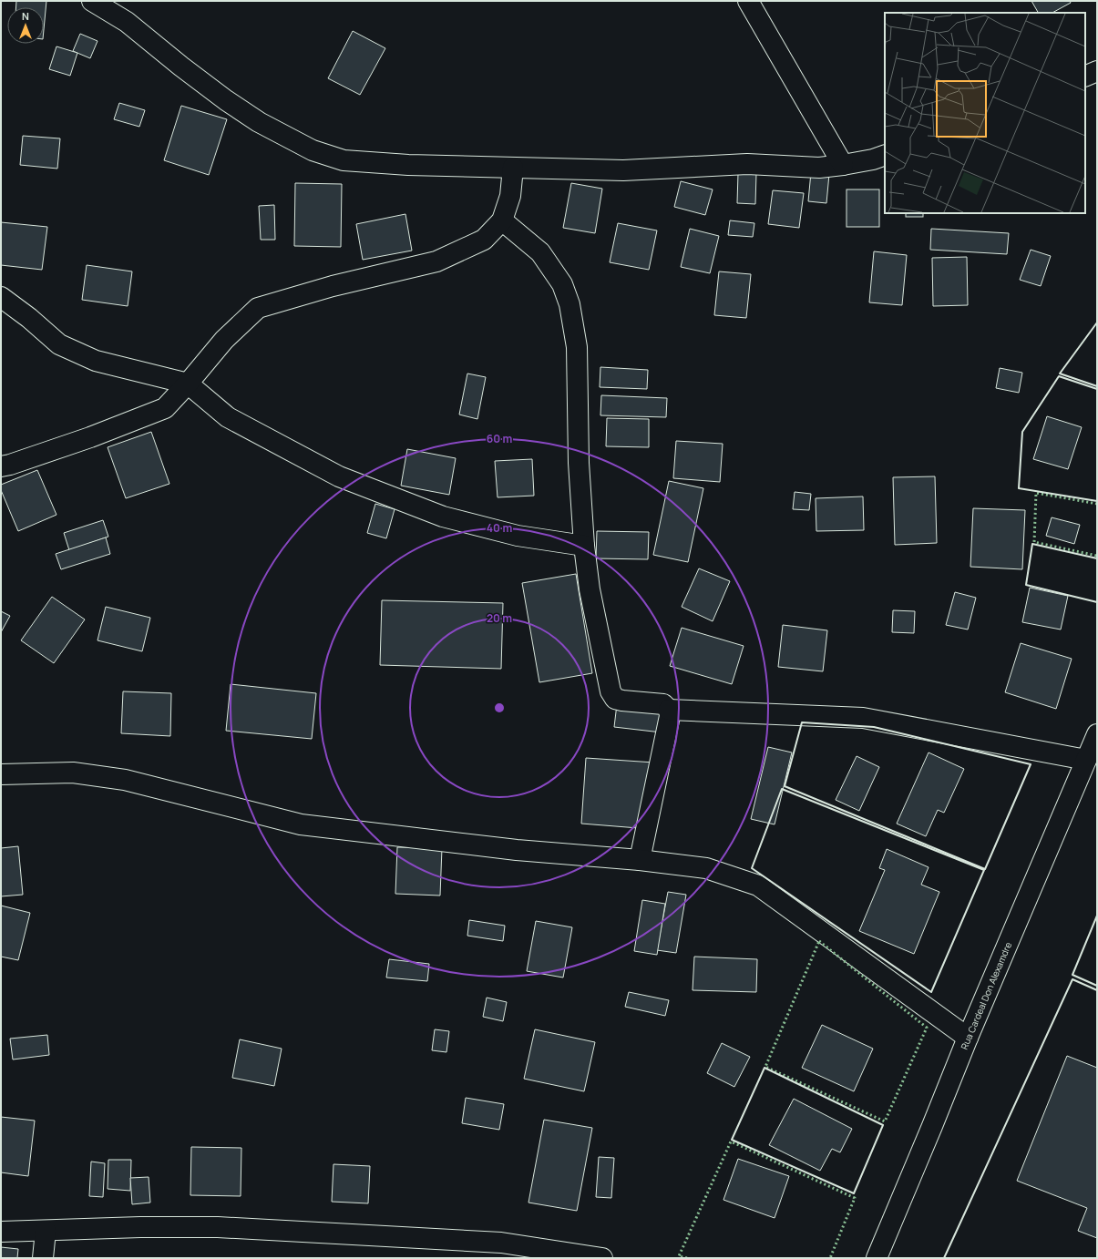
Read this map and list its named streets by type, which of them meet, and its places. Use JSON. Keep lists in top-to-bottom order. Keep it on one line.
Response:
{"streets":{"street":["Rua Cardeal Don Alexamdre"]},"north":"top","rings":["60 m","40 m","20 m"]}
